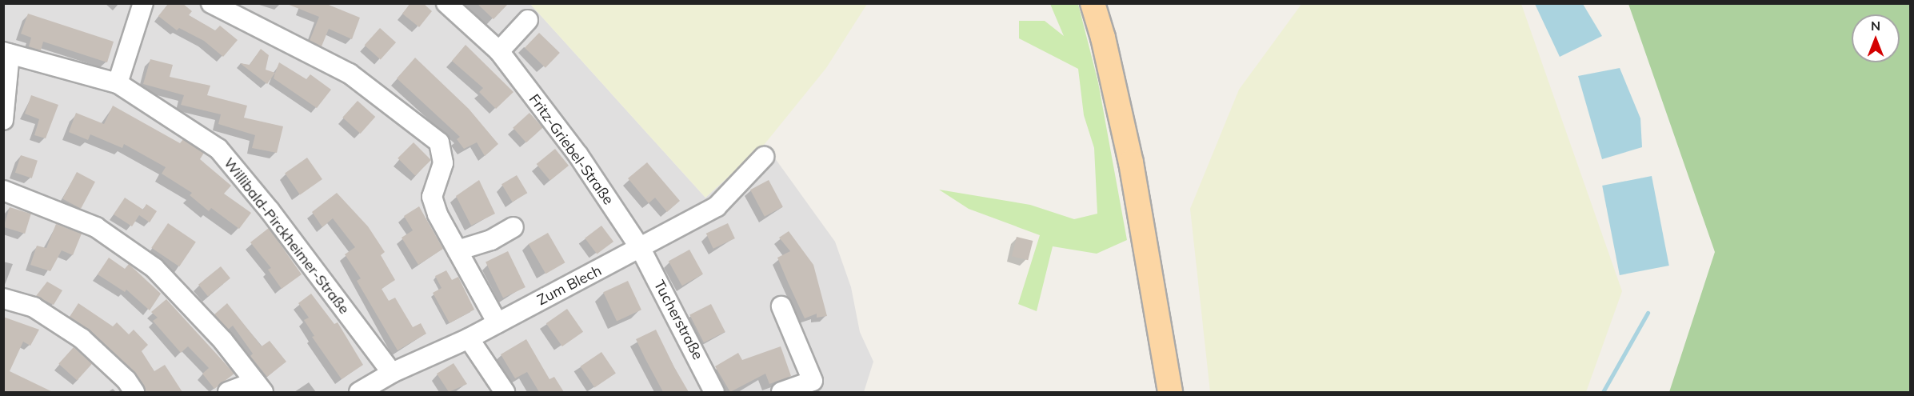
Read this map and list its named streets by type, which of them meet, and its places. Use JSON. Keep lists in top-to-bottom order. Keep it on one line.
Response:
{"streets":{"street":["Fritz-Griebel-Straße","Willibald-Pirckheimer-Straße","Zum Blech","Tucherstraße"]},"crossings":[["Fritz-Griebel-Straße","Zum Blech"],["Fritz-Griebel-Straße","Tucherstraße"],["Willibald-Pirckheimer-Straße","Zum Blech"],["Zum Blech","Tucherstraße"]],"north":"top"}
